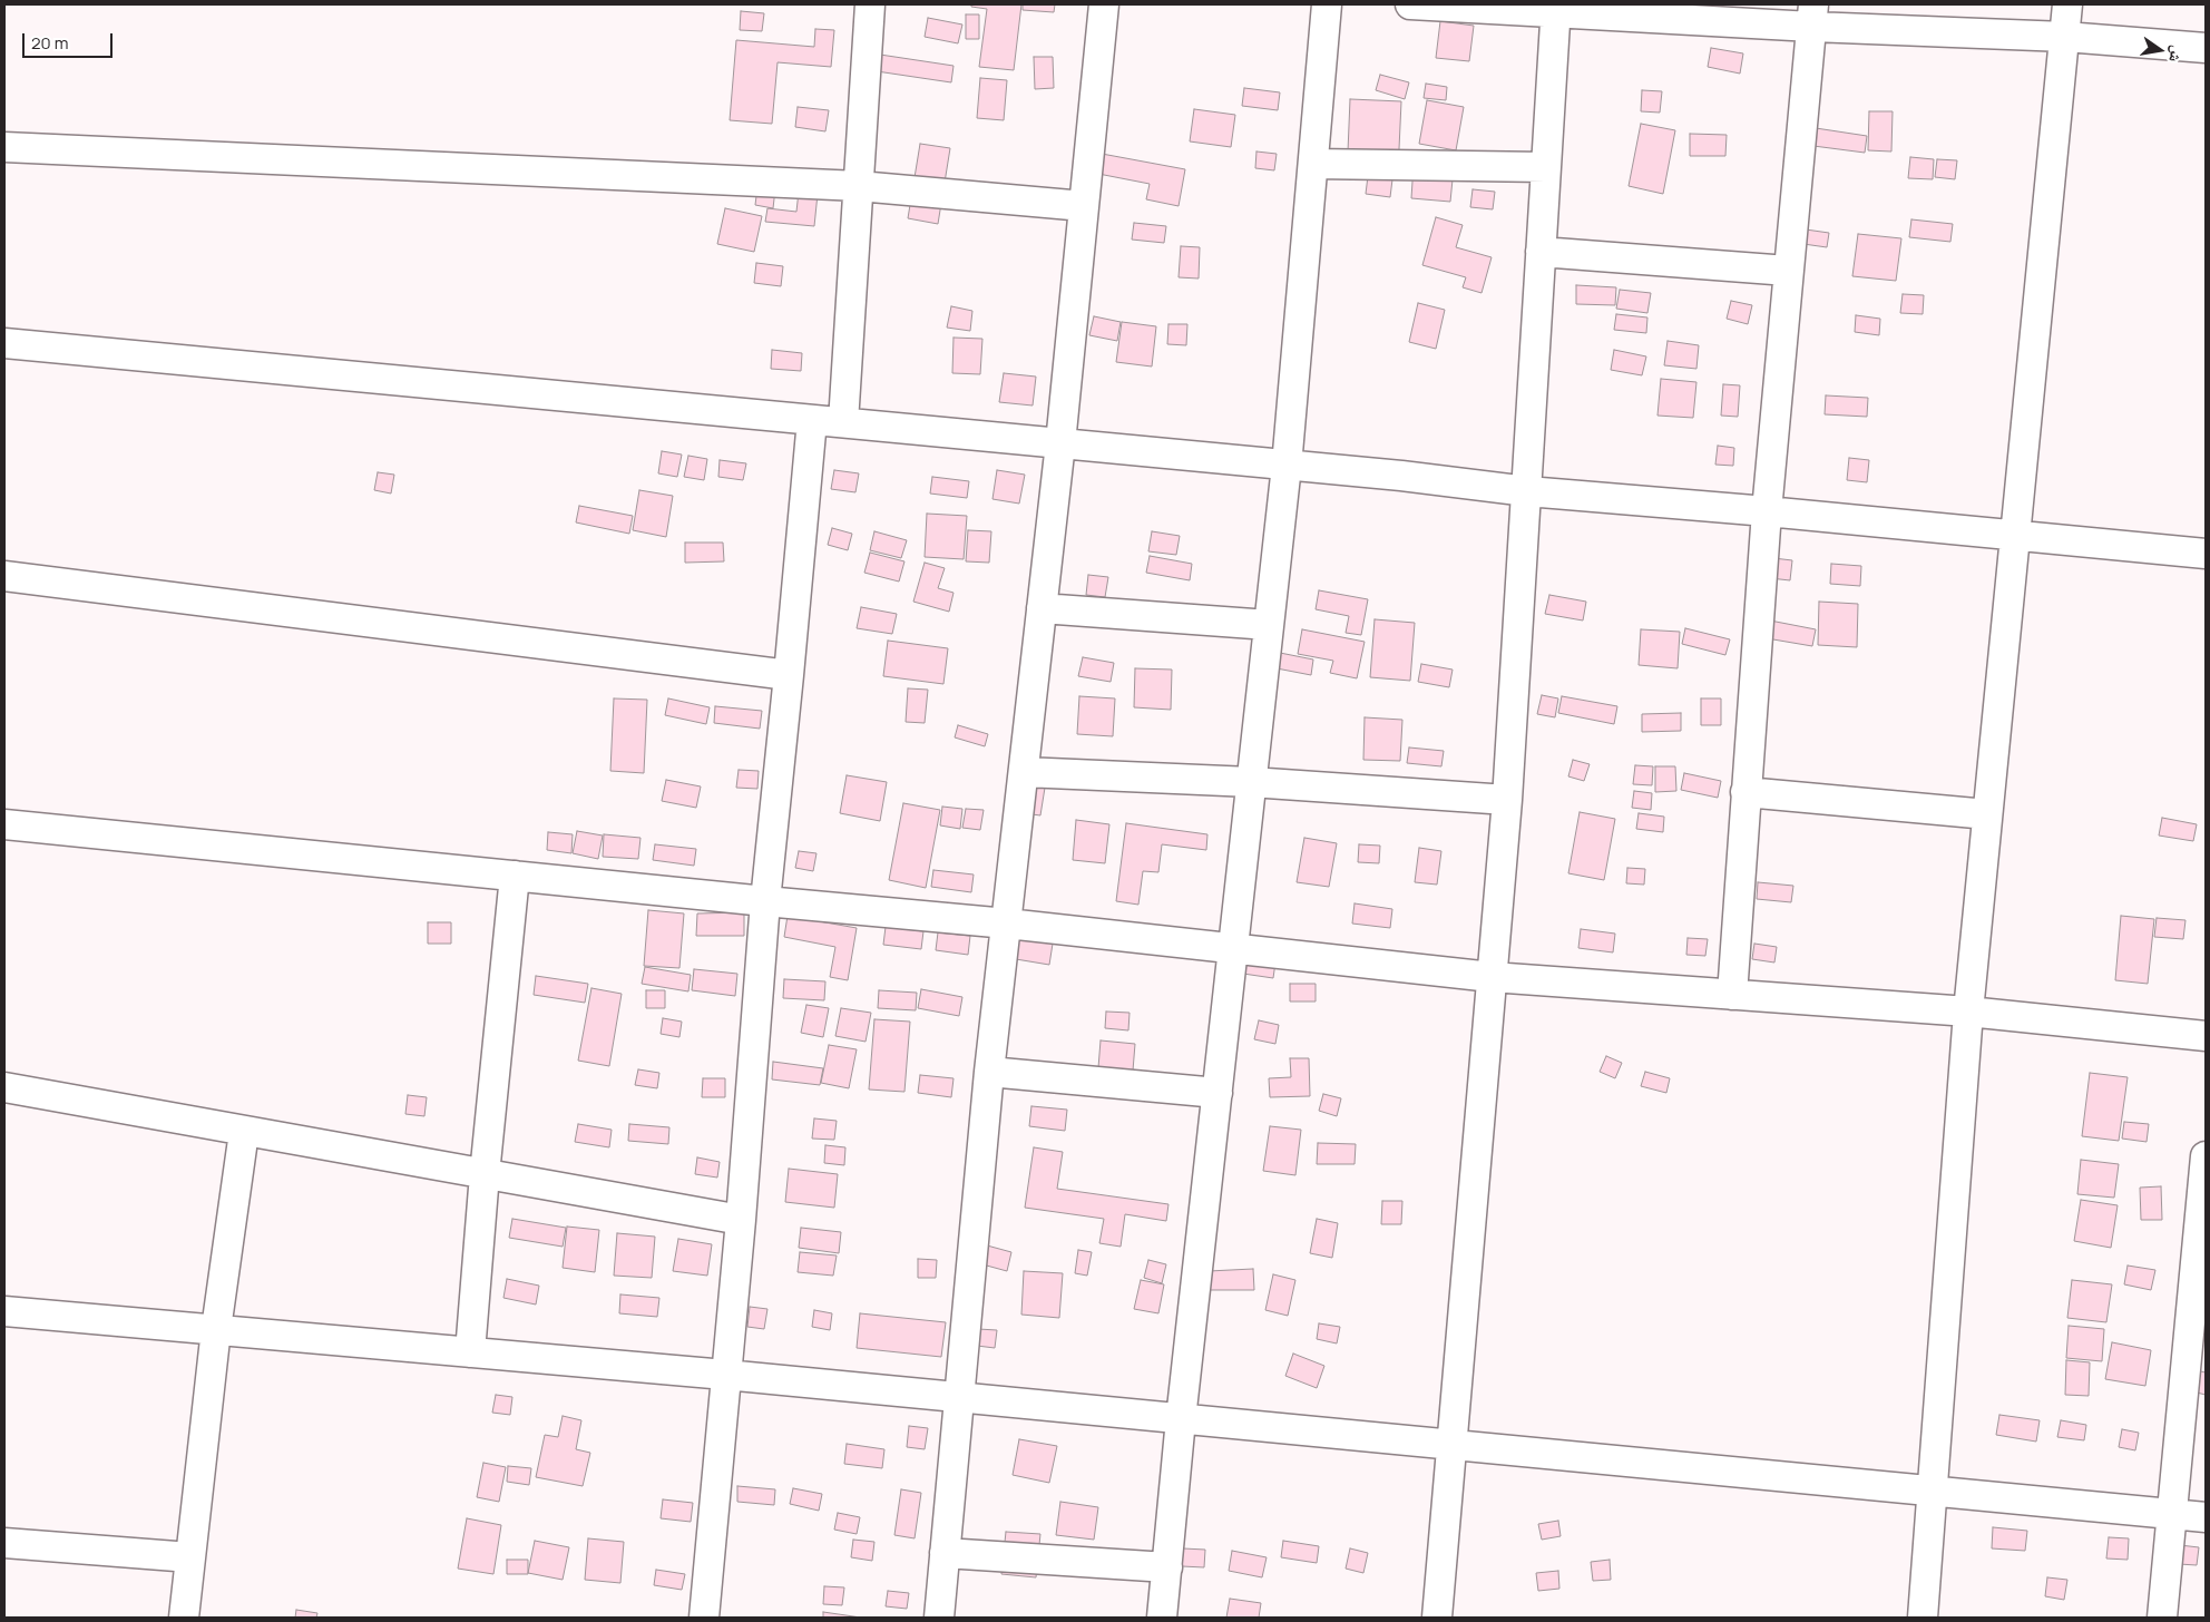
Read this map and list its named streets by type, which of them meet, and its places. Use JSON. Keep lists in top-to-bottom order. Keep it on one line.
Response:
{"scale_bar":"20 m","north":"right"}
